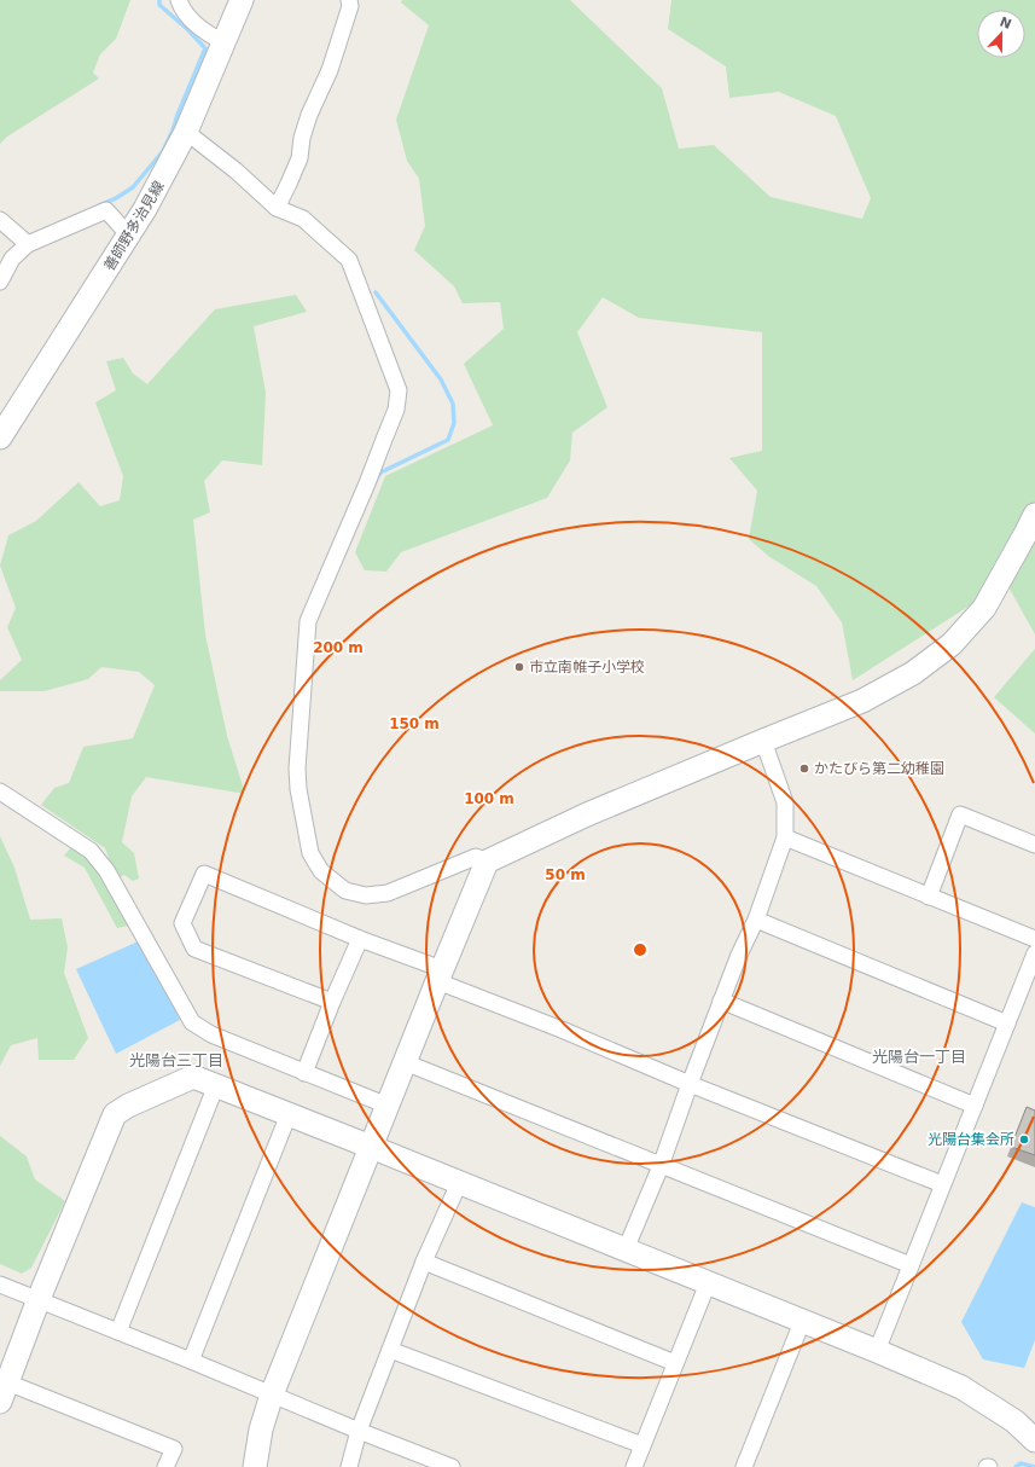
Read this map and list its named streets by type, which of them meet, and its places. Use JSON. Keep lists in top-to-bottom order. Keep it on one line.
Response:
{"streets":{"street":["善師野多治見線"]},"districts":["光陽台一丁目","光陽台三丁目"],"places":["市立南帷子小学校","かたびら第二幼稚園","光陽台集会所"],"north":"top","rings":["200 m","150 m","100 m","50 m"]}
